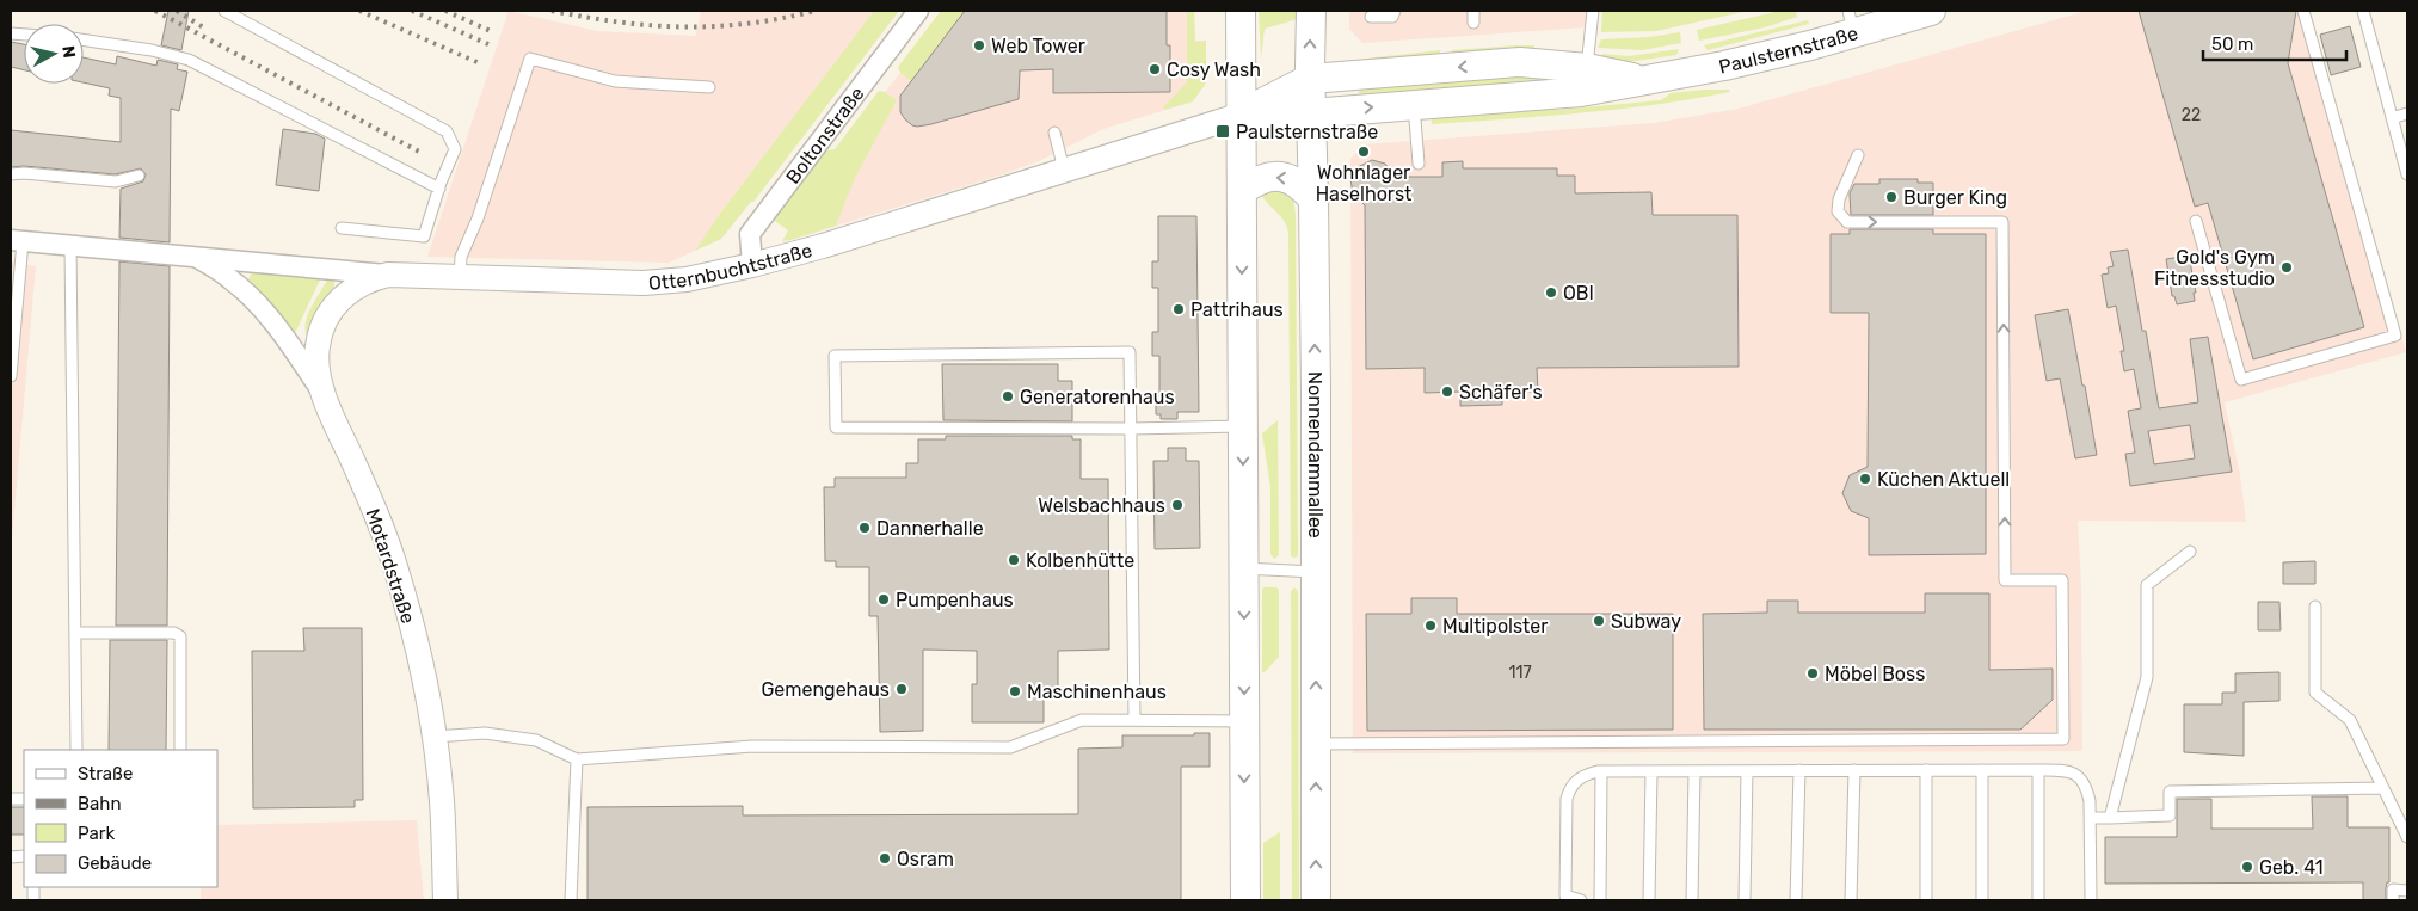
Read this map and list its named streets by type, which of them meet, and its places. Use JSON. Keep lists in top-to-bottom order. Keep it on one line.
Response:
{"streets":{"main road":["Paulsternstraße","Nonnendammallee"],"street":["Boltonstraße","Otternbuchtstraße","Motardstraße"]},"crossings":[["Paulsternstraße","Otternbuchtstraße"],["Paulsternstraße","Nonnendammallee"],["Boltonstraße","Otternbuchtstraße"],["Otternbuchtstraße","Motardstraße"]],"places":{"other":["Web Tower","Cosy Wash","Wohnlager Haselhorst","Burger King","Gold's Gym Fitnessstudio","OBI","Pattrihaus","Schäfer's","Generatorenhaus","Küchen Aktuell","Welsbachhaus","Dannerhalle","Kolbenhütte","Pumpenhaus","Subway","Multipolster","Möbel Boss","Gemengehaus","Maschinenhaus","Osram","Geb. 41"],"transit":["Paulsternstraße"]},"house_numbers":["22","117"],"legend":["Straße","Bahn","Park","Gebäude"],"scale_bar":"50 m","north":"right"}
